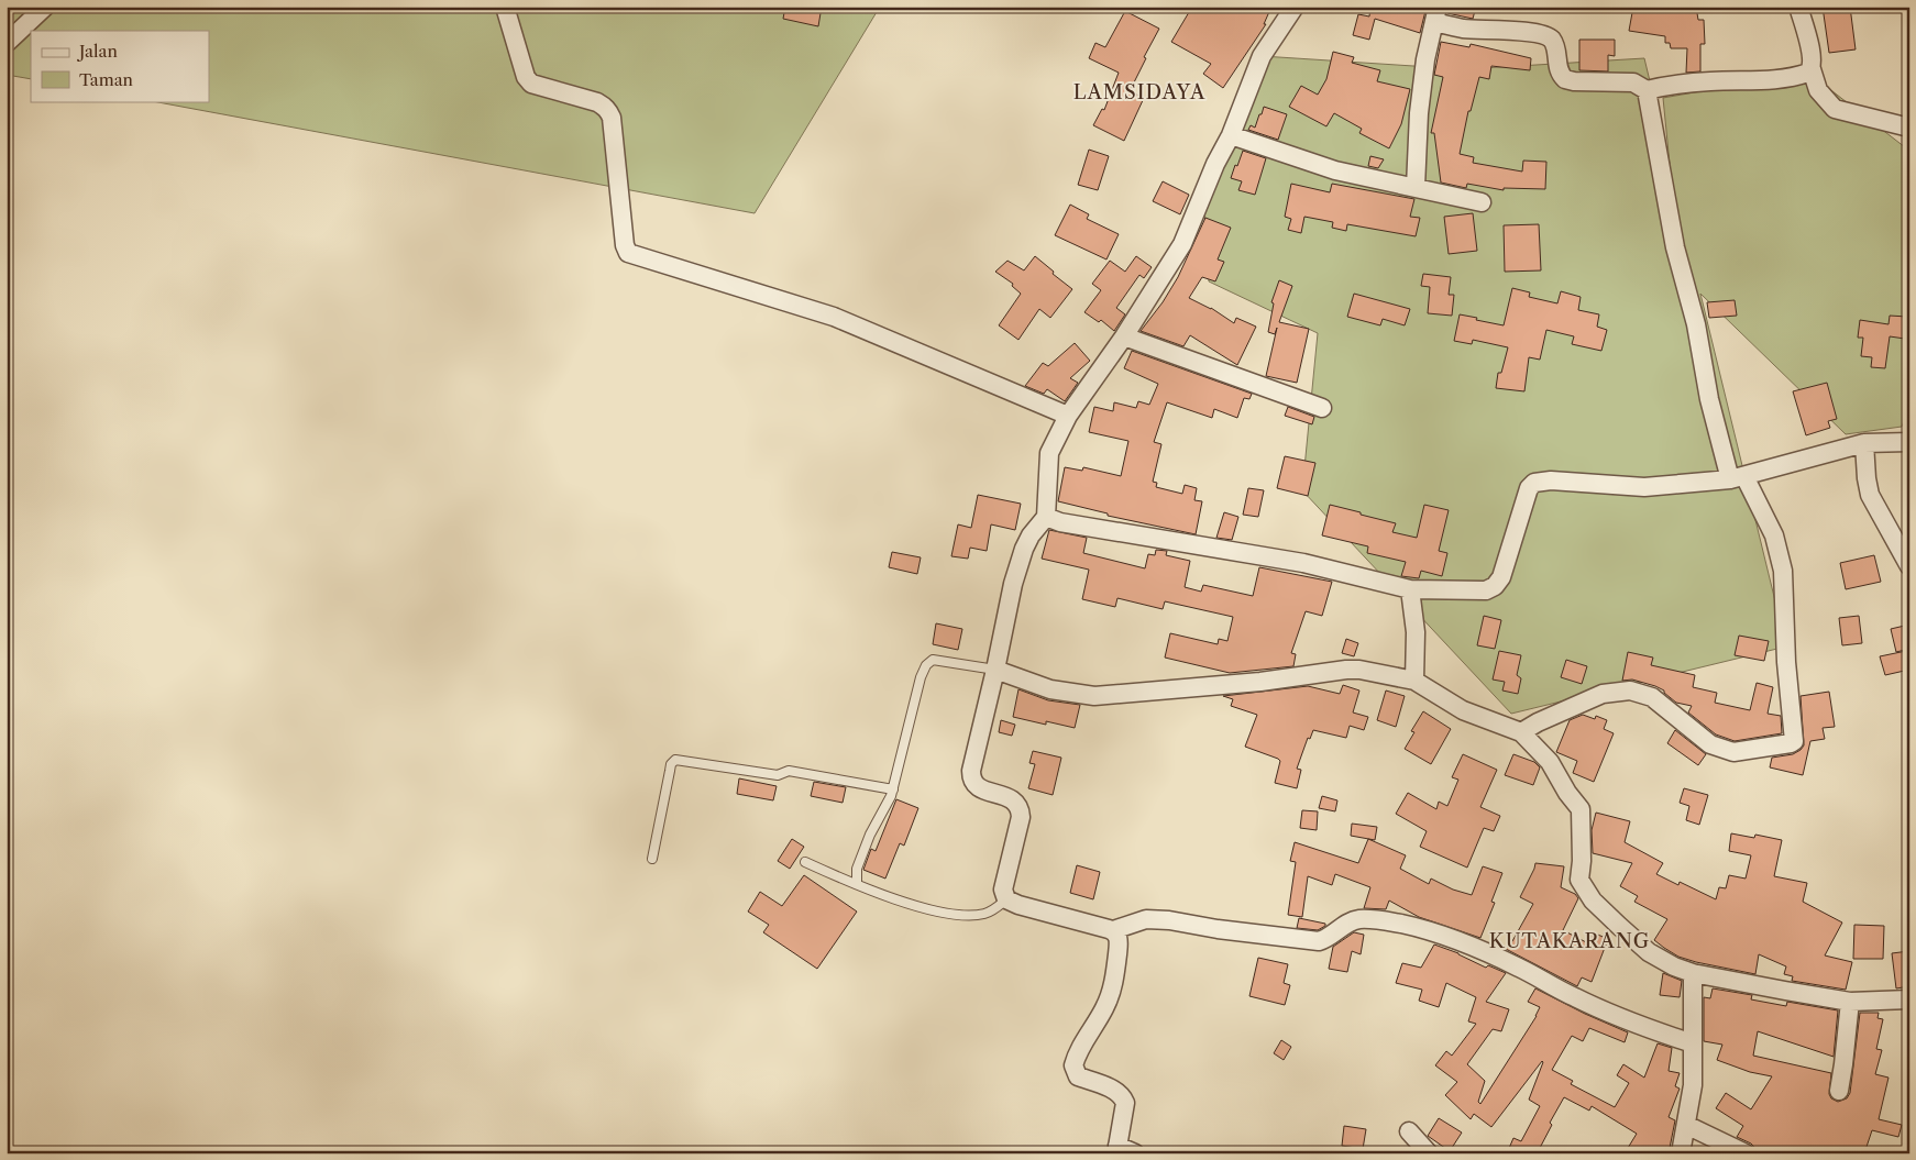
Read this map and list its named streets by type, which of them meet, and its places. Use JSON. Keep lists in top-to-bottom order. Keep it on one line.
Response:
{"districts":["LAMSIDAYA","KUTAKARANG"],"legend":["Jalan","Taman"]}
